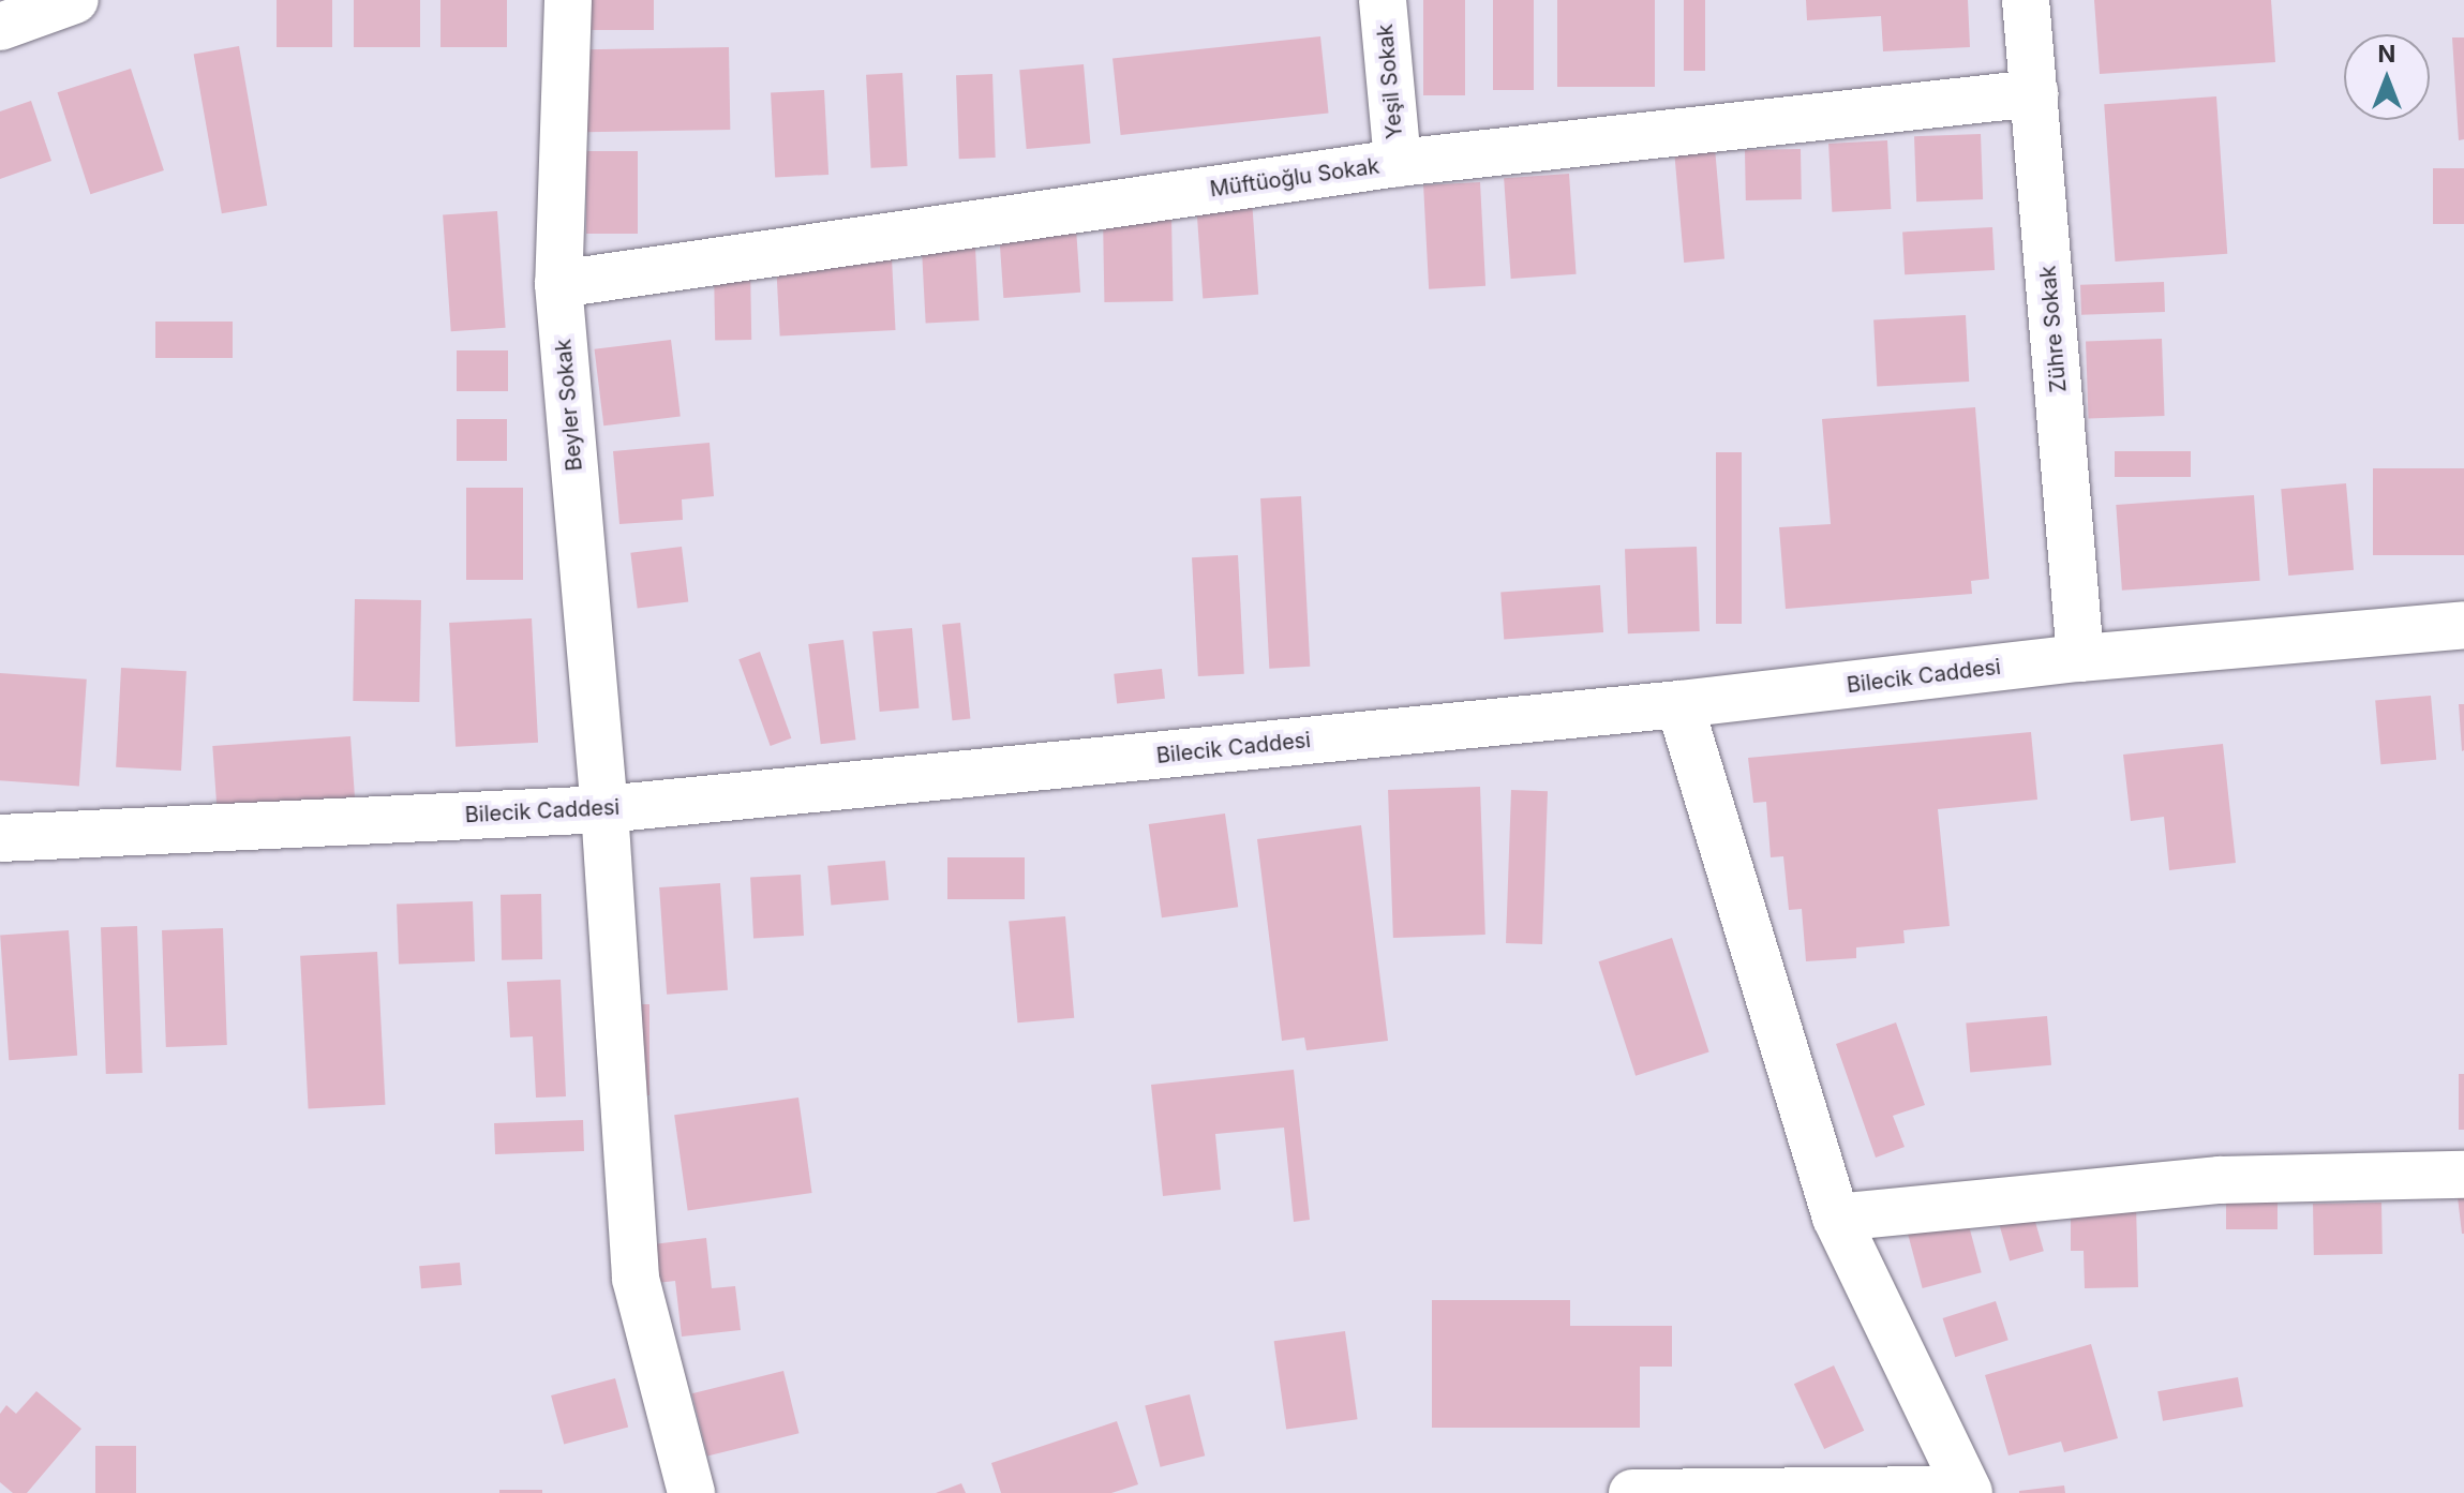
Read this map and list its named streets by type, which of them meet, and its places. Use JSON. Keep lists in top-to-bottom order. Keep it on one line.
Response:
{"streets":{"street":["Yeşil Sokak","Müftüoğlu Sokak","Zühre Sokak","Beyler Sokak","Bilecik Caddesi"]},"crossings":[["Yeşil Sokak","Müftüoğlu Sokak"],["Müftüoğlu Sokak","Zühre Sokak"],["Müftüoğlu Sokak","Beyler Sokak"],["Zühre Sokak","Bilecik Caddesi"],["Beyler Sokak","Bilecik Caddesi"]],"north":"top"}
